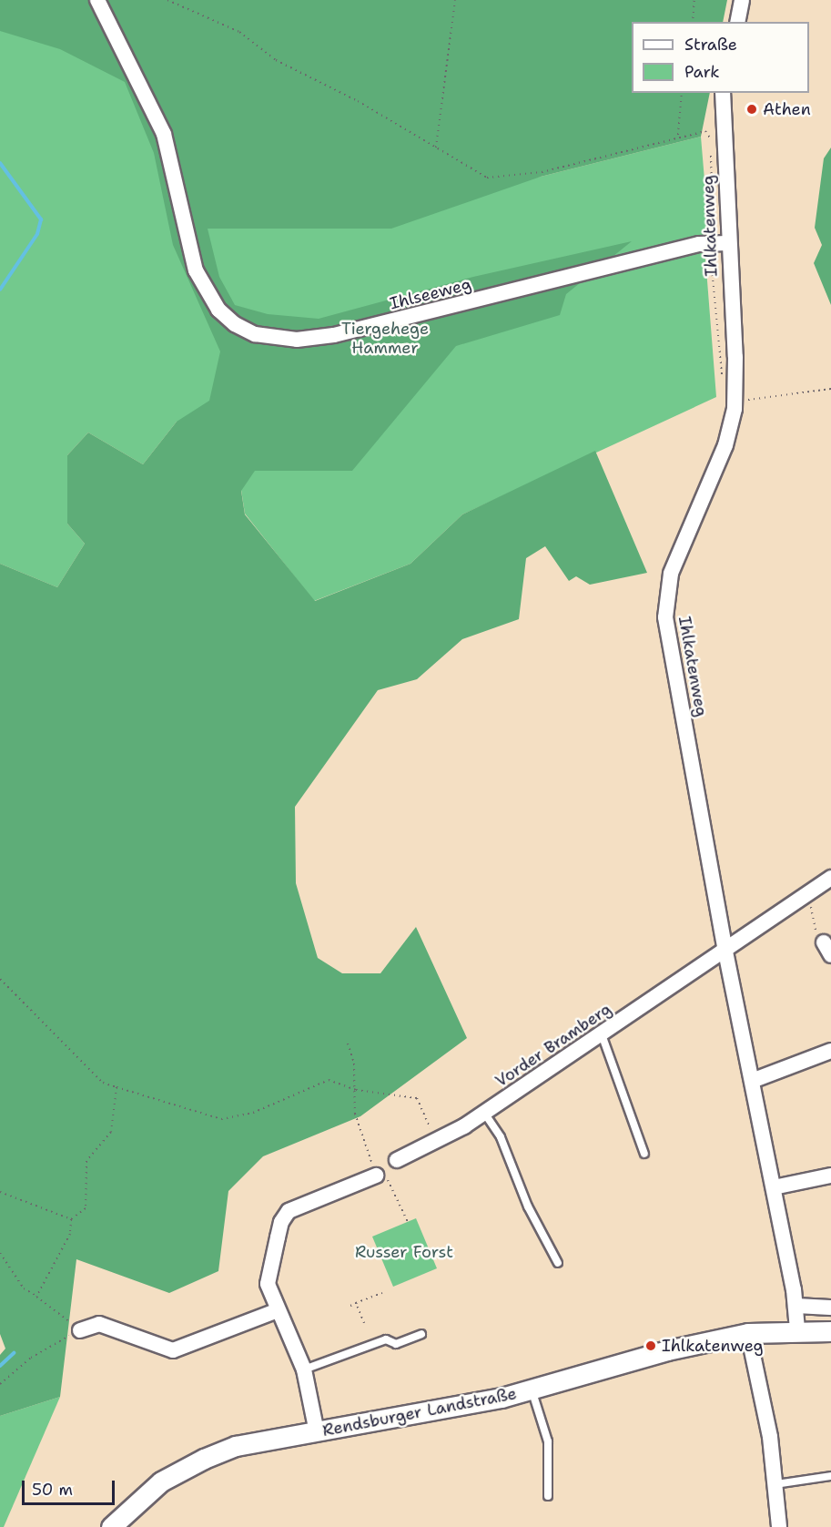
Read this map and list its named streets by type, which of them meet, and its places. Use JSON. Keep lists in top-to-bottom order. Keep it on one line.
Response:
{"streets":{"street":["Ihlkatenweg","Ihlseeweg","Vorder Bramberg","Rendsburger Landstraße"]},"crossings":[["Ihlkatenweg","Ihlseeweg"],["Ihlkatenweg","Vorder Bramberg"],["Ihlkatenweg","Rendsburger Landstraße"]],"parks":["Tiergehege Hammer","Russer Forst"],"places":["Athen","Ihlkatenweg"],"legend":["Straße","Park"],"scale_bar":"50 m"}
